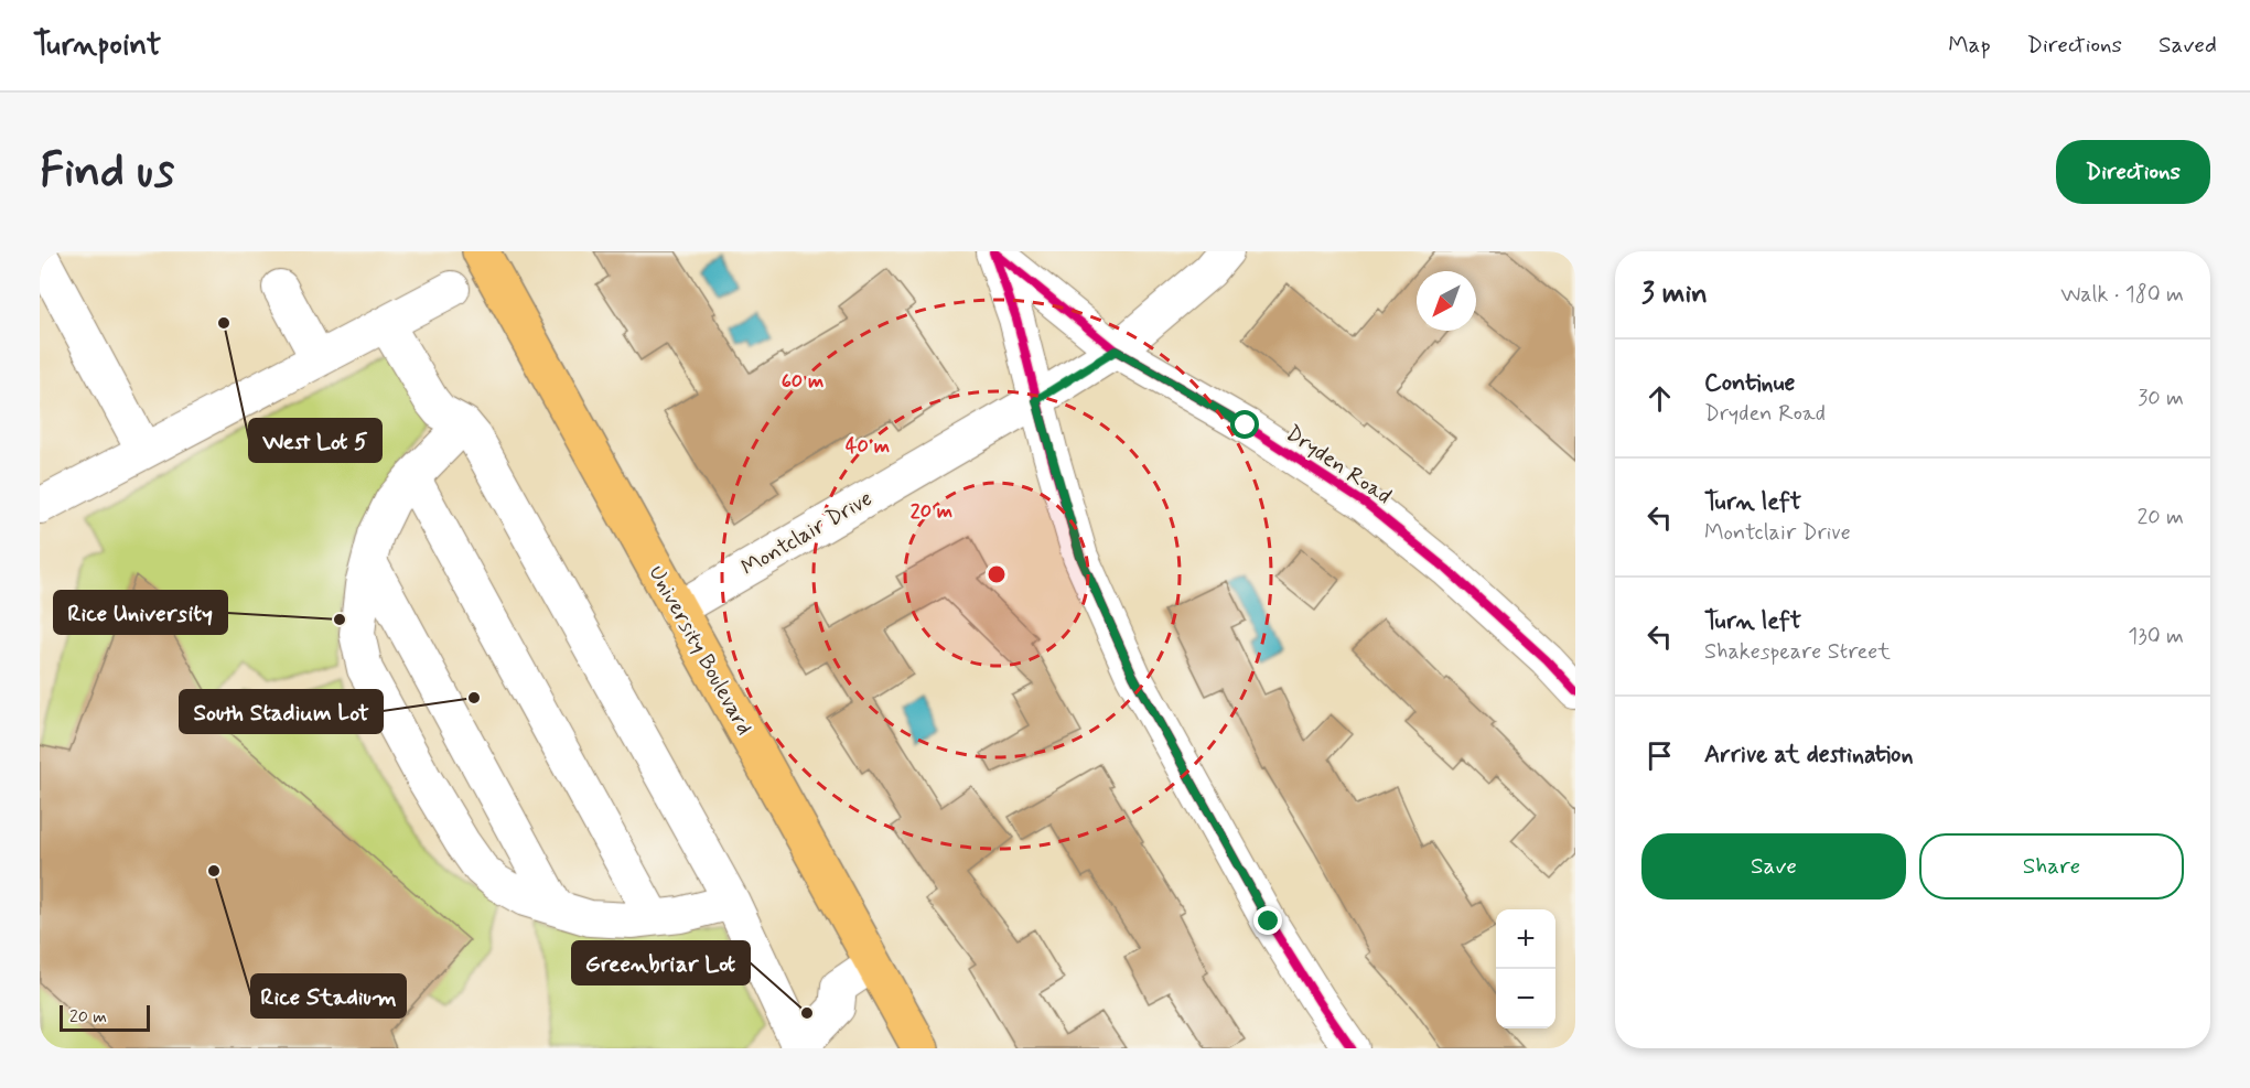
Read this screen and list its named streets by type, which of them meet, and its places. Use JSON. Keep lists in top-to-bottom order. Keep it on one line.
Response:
{"streets":{"main road":["University Boulevard"],"street":["Dryden Road","Montclair Drive"]},"crossings":[["Dryden Road","Montclair Drive"],["Montclair Drive","University Boulevard"]],"places":["West Lot 5","Rice University","South Stadium Lot","Rice Stadium","Greenbriar Lot"],"scale_bar":"20 m","north":"bottom left","page":{"header":"Turnpoint","nav":["Map","Directions","Saved"],"buttons":["Directions",["Save","Share"]],"title":"Find us","heading":["3 min","Walk · 180 m"],"list":[["Continue","Dryden Road","30 m"],["Turn left","Montclair Drive","20 m"],["Turn left","Shakespeare Street","130 m"],"Arrive at destination"],"map_buttons":["+","−"],"scale":"20 m"},"rings":["60 m","40 m","20 m"]}
